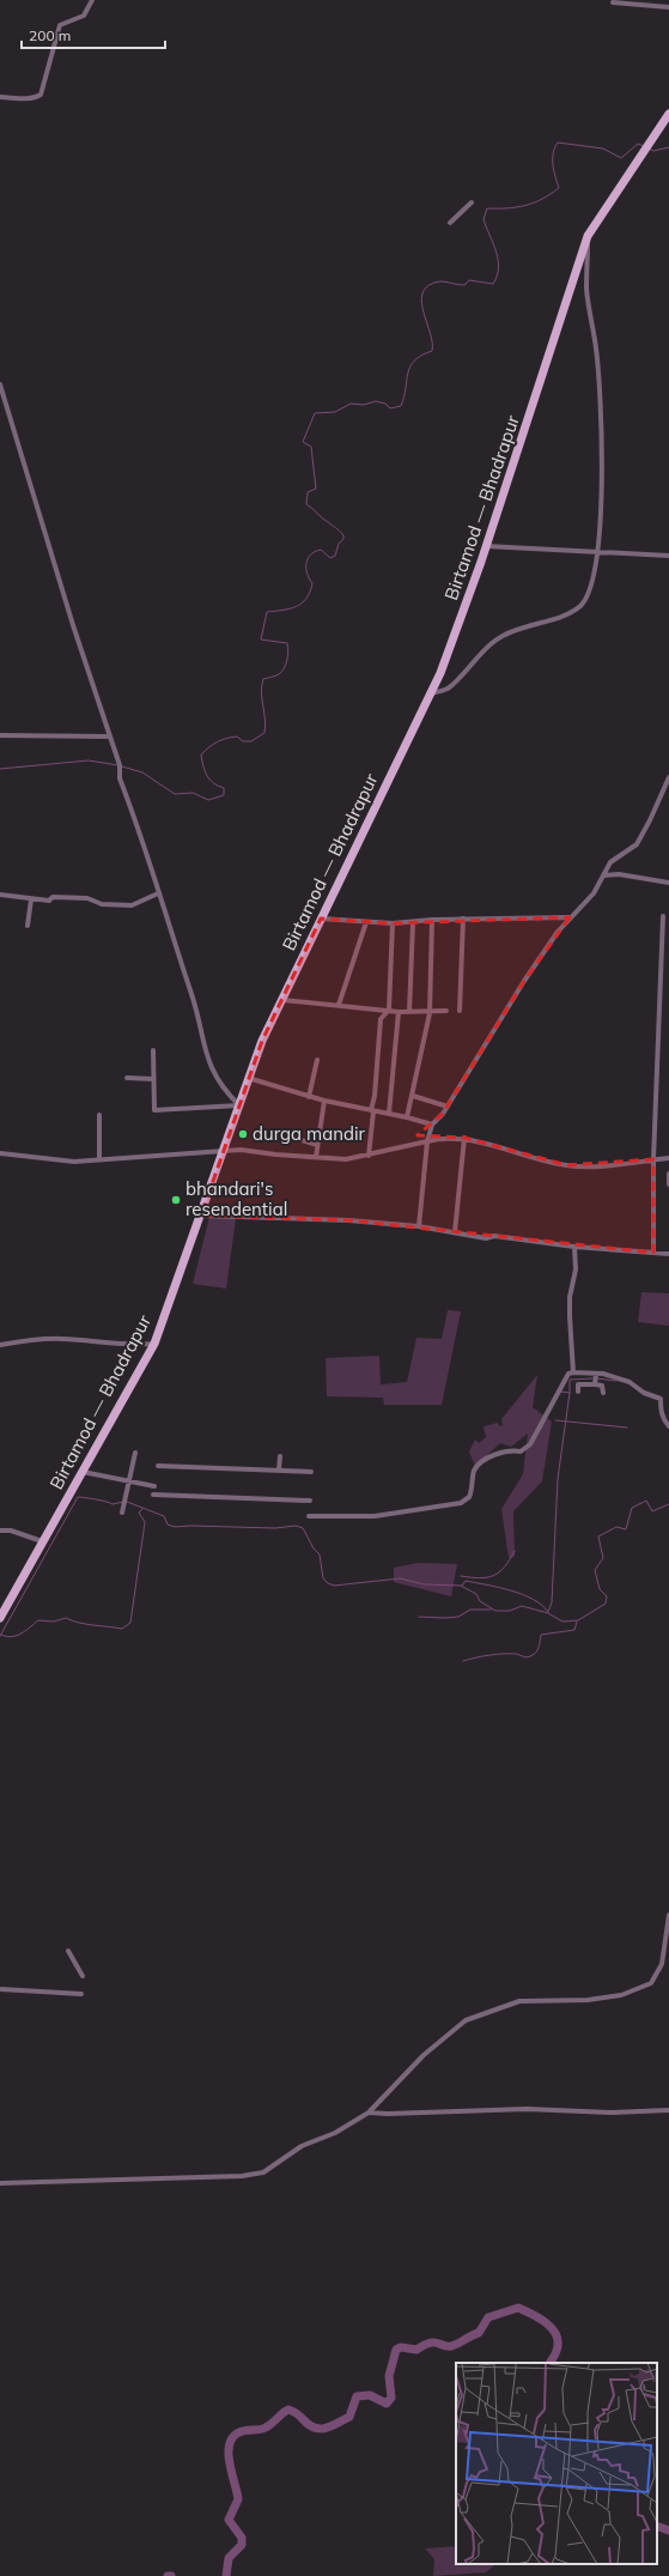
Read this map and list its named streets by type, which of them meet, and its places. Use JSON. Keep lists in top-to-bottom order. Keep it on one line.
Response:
{"streets":{"main road":["Birtamod — Bhadrapur"]},"places":["durga mandir","bhandari's resendential"],"scale_bar":"200 m"}
